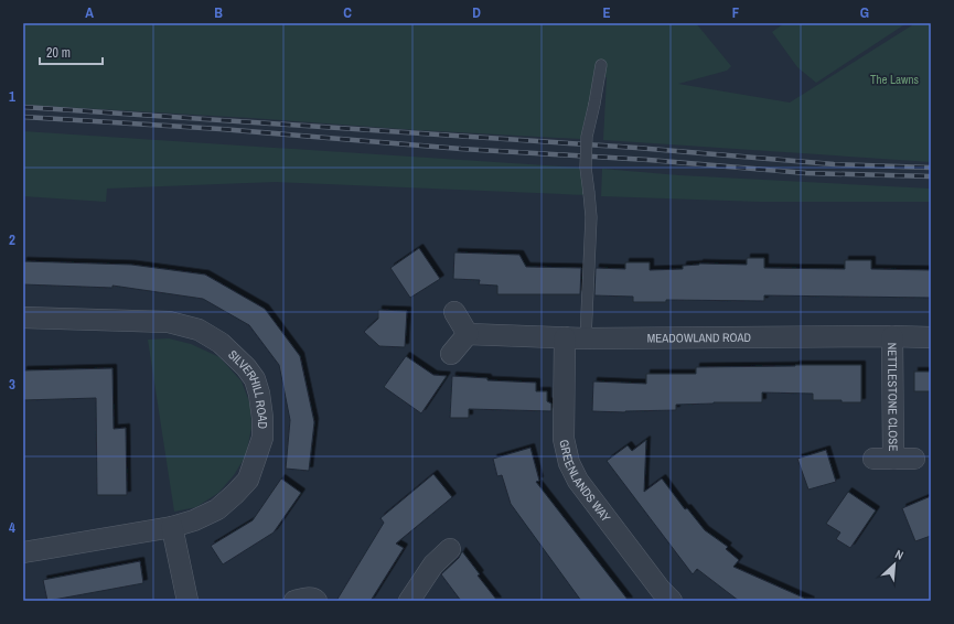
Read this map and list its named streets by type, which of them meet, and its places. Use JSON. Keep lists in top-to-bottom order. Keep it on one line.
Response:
{"streets":{"street":["MEADOWLAND ROAD","SILVERHILL ROAD","NETTLESTONE CLOSE","GREENLANDS WAY"]},"crossings":[["MEADOWLAND ROAD","NETTLESTONE CLOSE"],["MEADOWLAND ROAD","GREENLANDS WAY"]],"parks":["The Lawns"],"scale_bar":"20 m","north":"top right","grid":{"columns":["A","B","C","D","E","F","G"],"rows":["1","2","3","4"]}}
